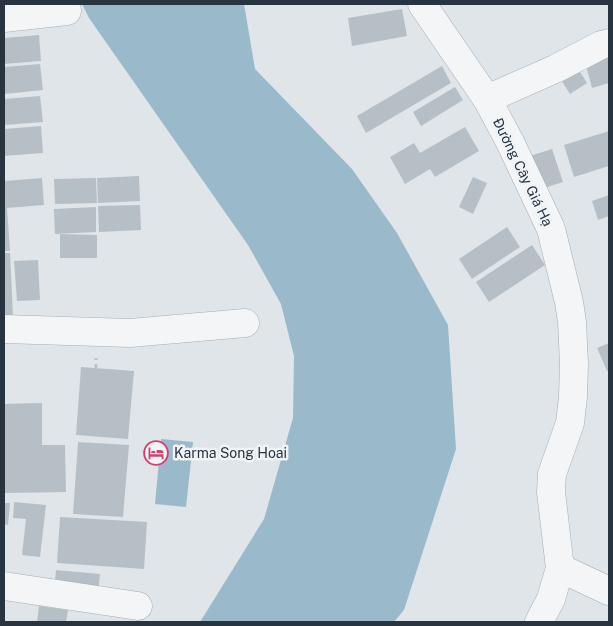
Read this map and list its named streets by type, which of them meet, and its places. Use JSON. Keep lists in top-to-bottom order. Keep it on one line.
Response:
{"streets":{"street":["Đường Cây Giá Hạ"]},"places":{"hotel":["Karma Song Hoai"]}}
